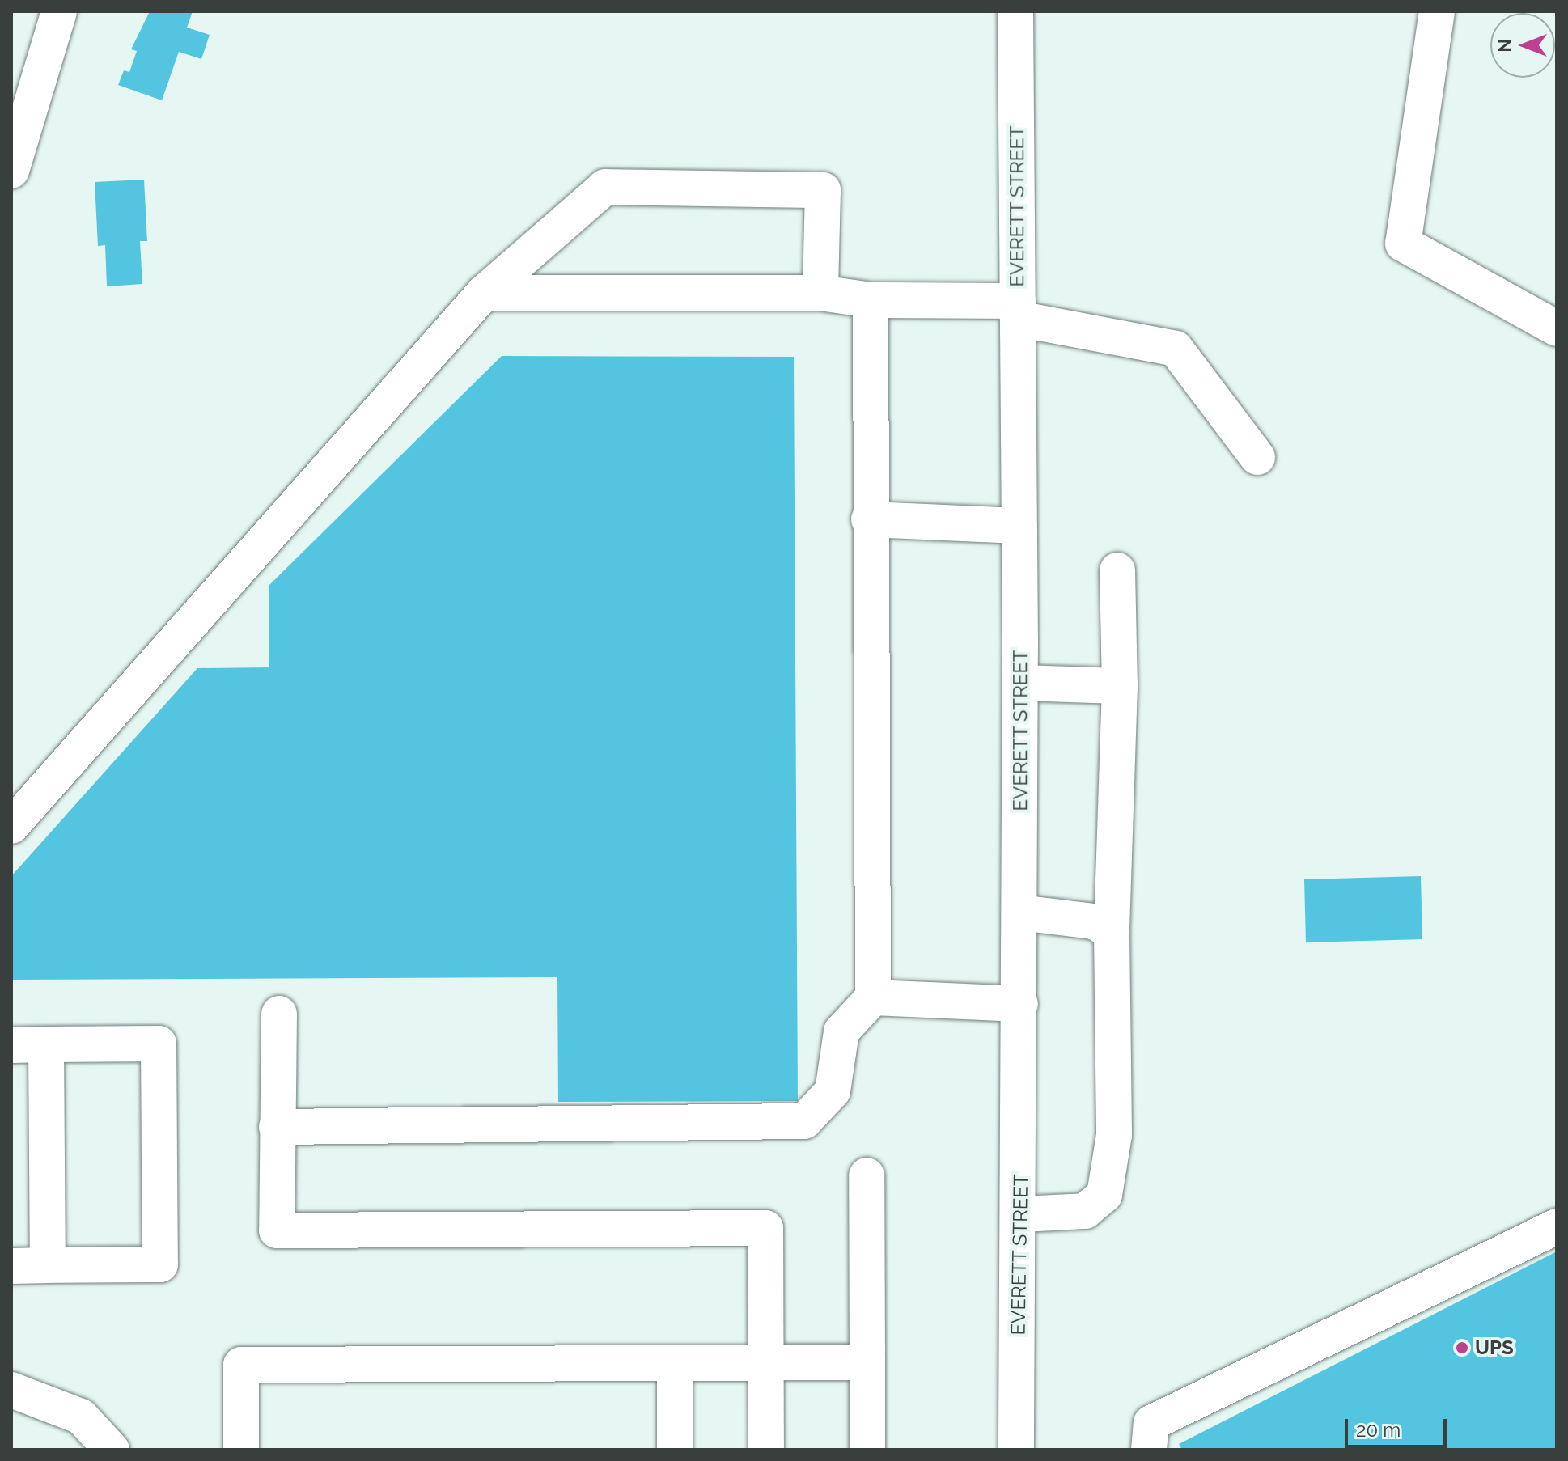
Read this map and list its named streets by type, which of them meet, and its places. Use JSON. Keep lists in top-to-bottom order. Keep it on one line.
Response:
{"streets":{"street":["EVERETT STREET"]},"places":["UPS"],"scale_bar":"20 m","north":"left"}
